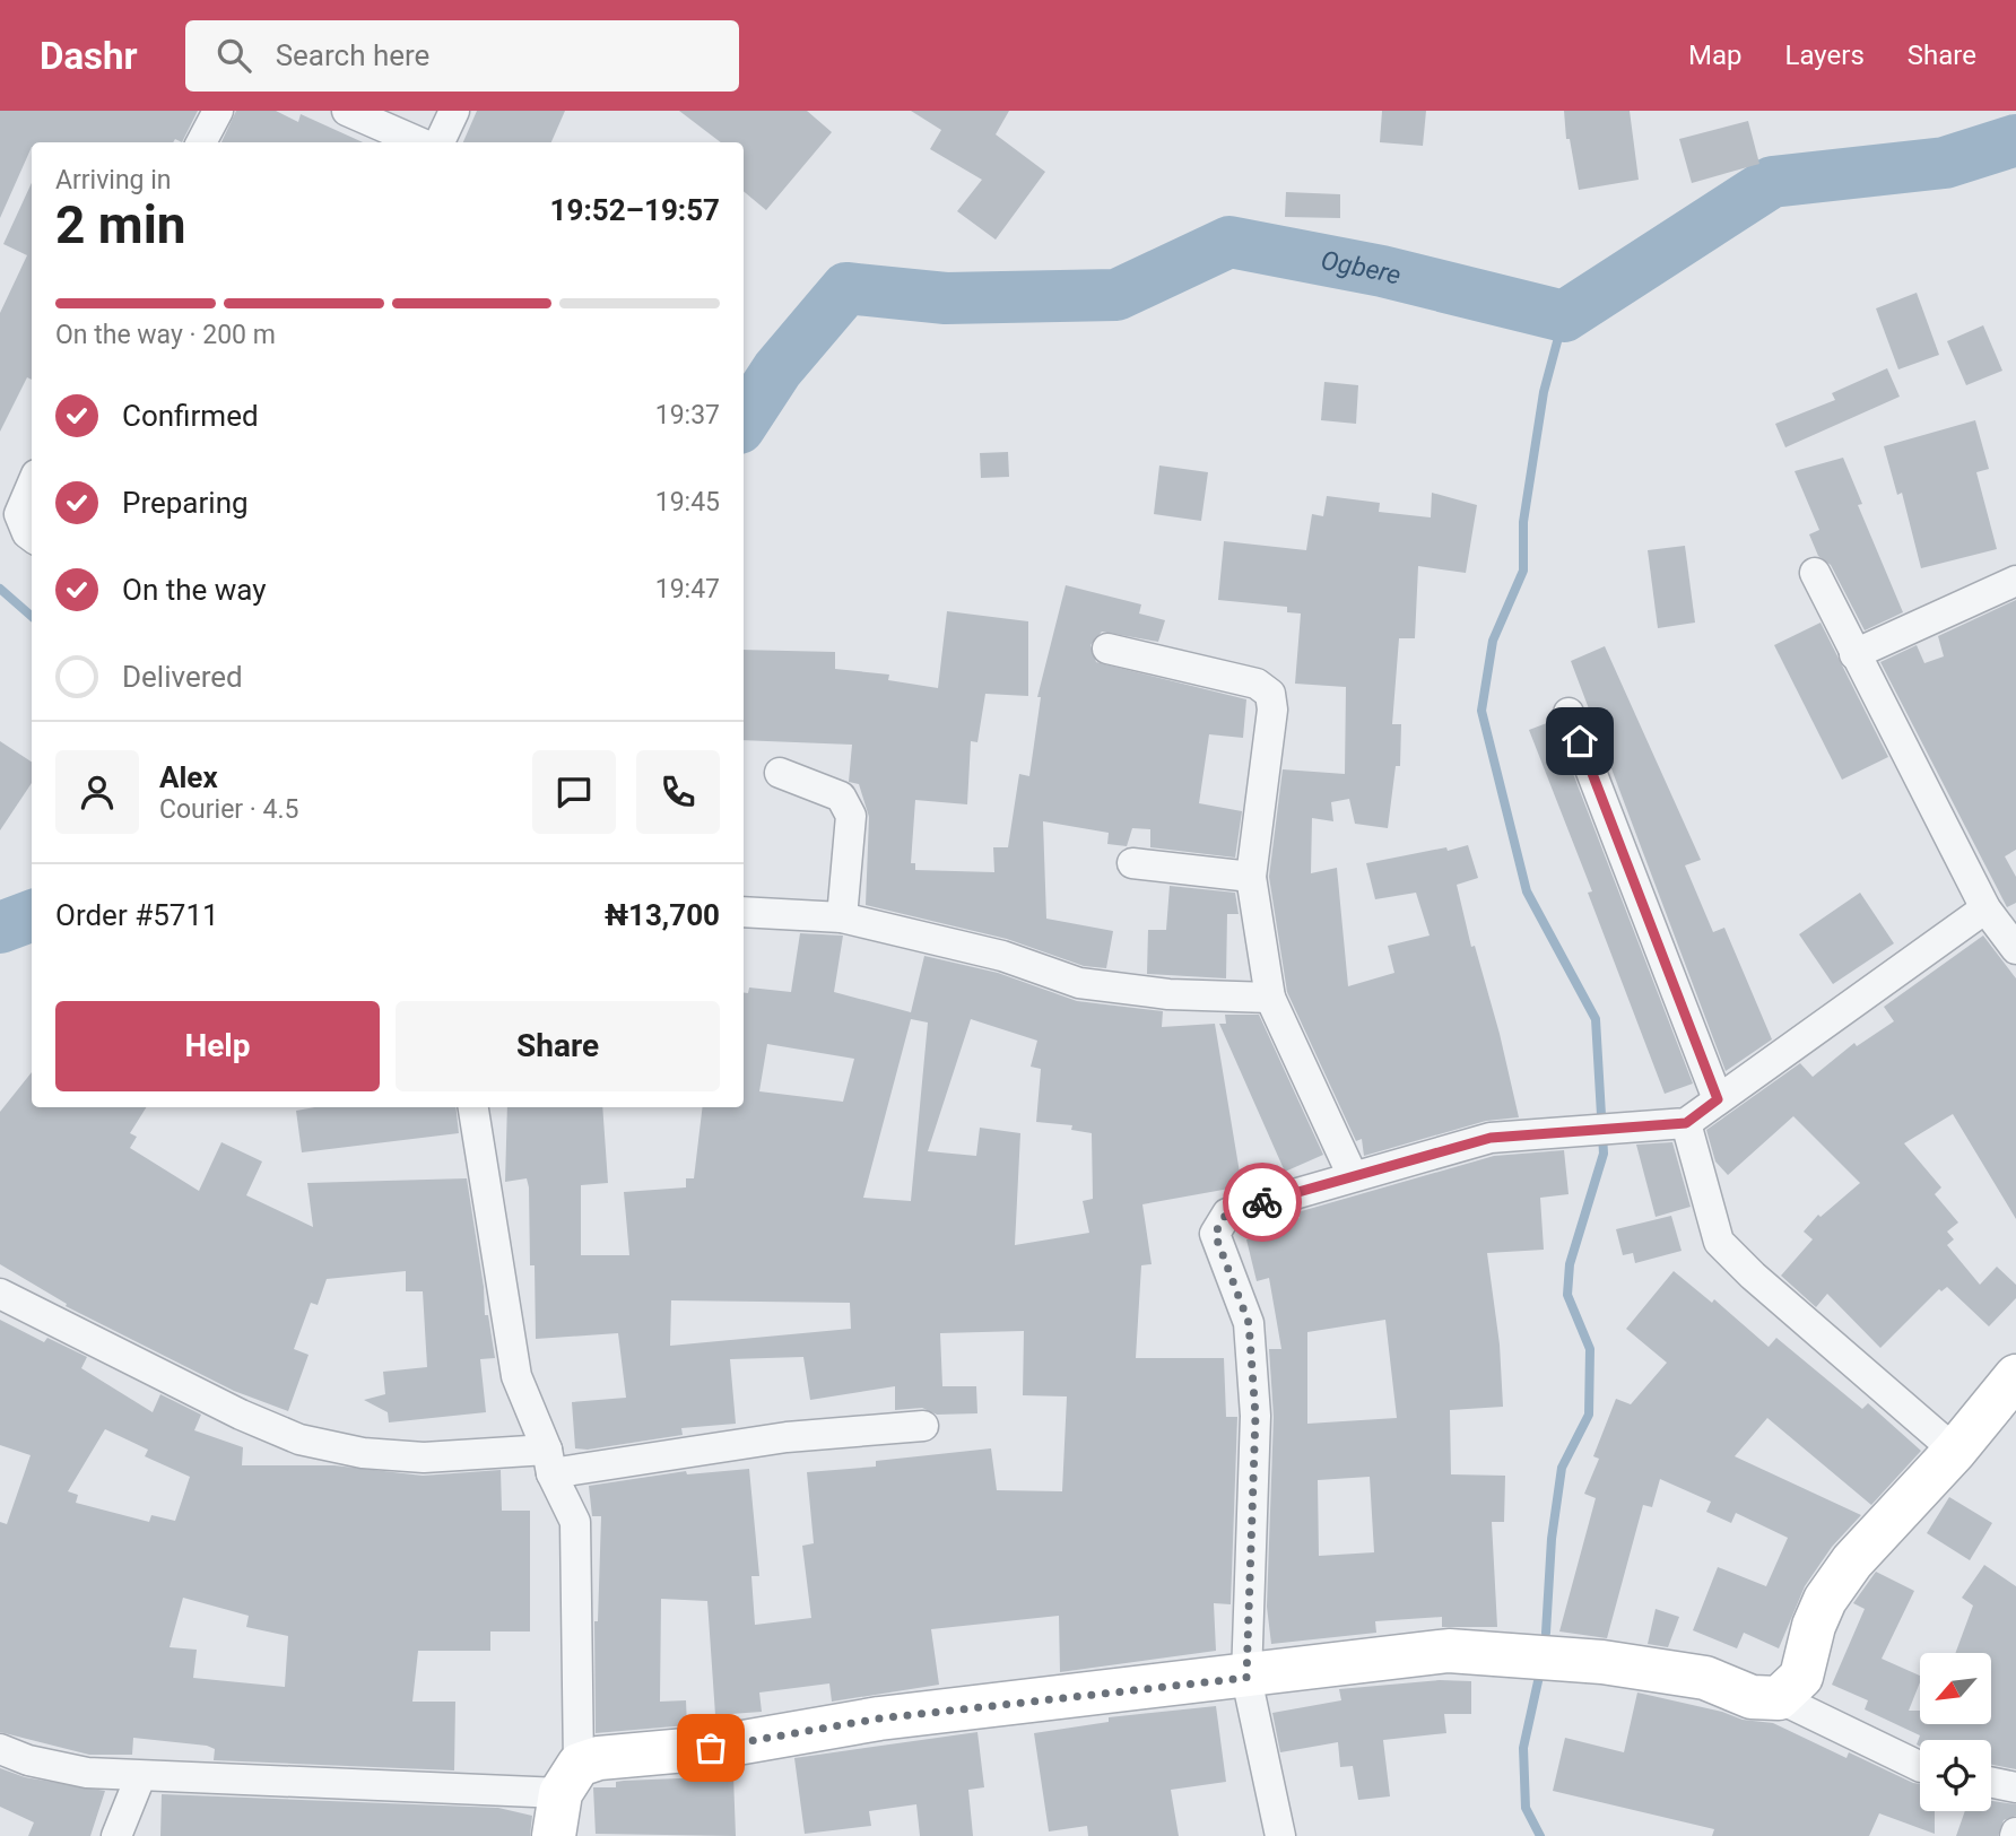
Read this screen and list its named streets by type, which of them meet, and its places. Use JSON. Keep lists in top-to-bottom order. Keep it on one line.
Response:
{"water":["Ogbere"],"north":"bottom left","page":{"header":"Dashr","search":"Search here","nav":["Map","Layers","Share"],"heading":["2 min","Arriving in","19:52–19:57"],"panel":["Alex","Courier · 4.5","Order #5711","₦13,700"],"bar":"On the way · 200 m","list":[["Confirmed","19:37"],["Preparing","19:45"],["On the way","19:47"],"Delivered"],"buttons":["Help","Share"]}}
